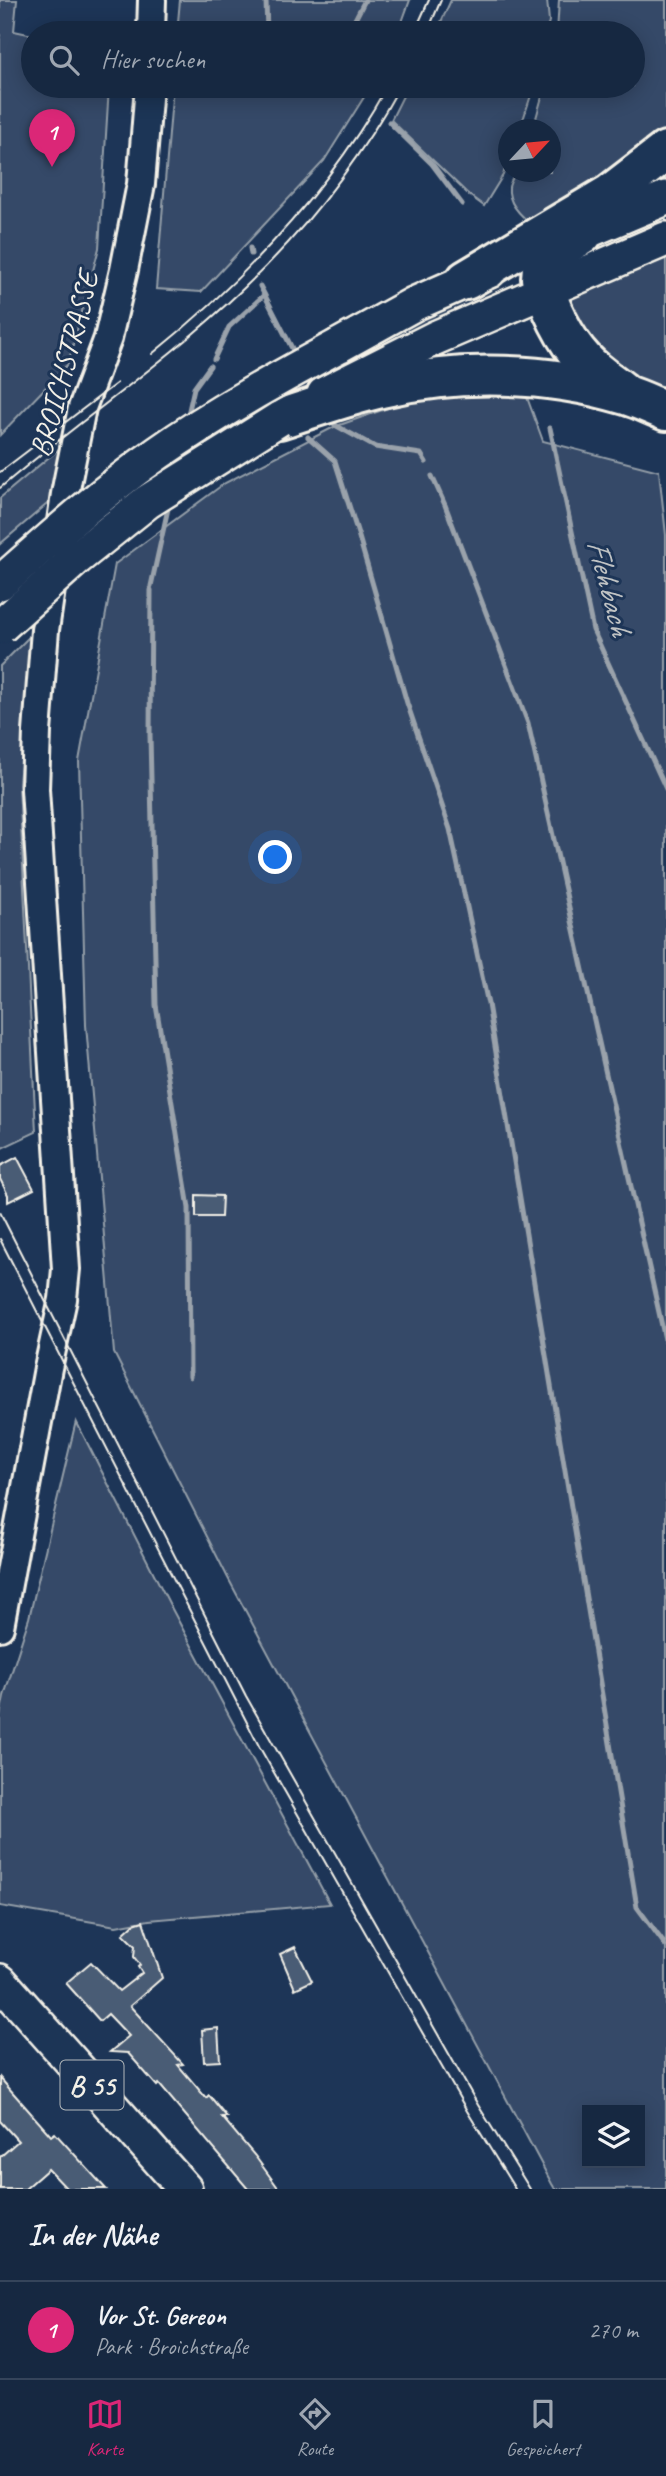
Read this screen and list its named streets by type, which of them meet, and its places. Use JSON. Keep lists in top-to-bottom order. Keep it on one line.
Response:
{"streets":{"main road":["B 55"],"street":["BROICHSTRASSE"]},"water":["Flehbach"],"north":"top right","page":{"search":"Hier suchen","pins":"1","heading":"In der Nähe","list":[{"mark":"1","name":"Vor St. Gereon","note":"Park · Broichstraße","value":"270 m"}],"nav":["Karte","Route","Gespeichert"]}}
